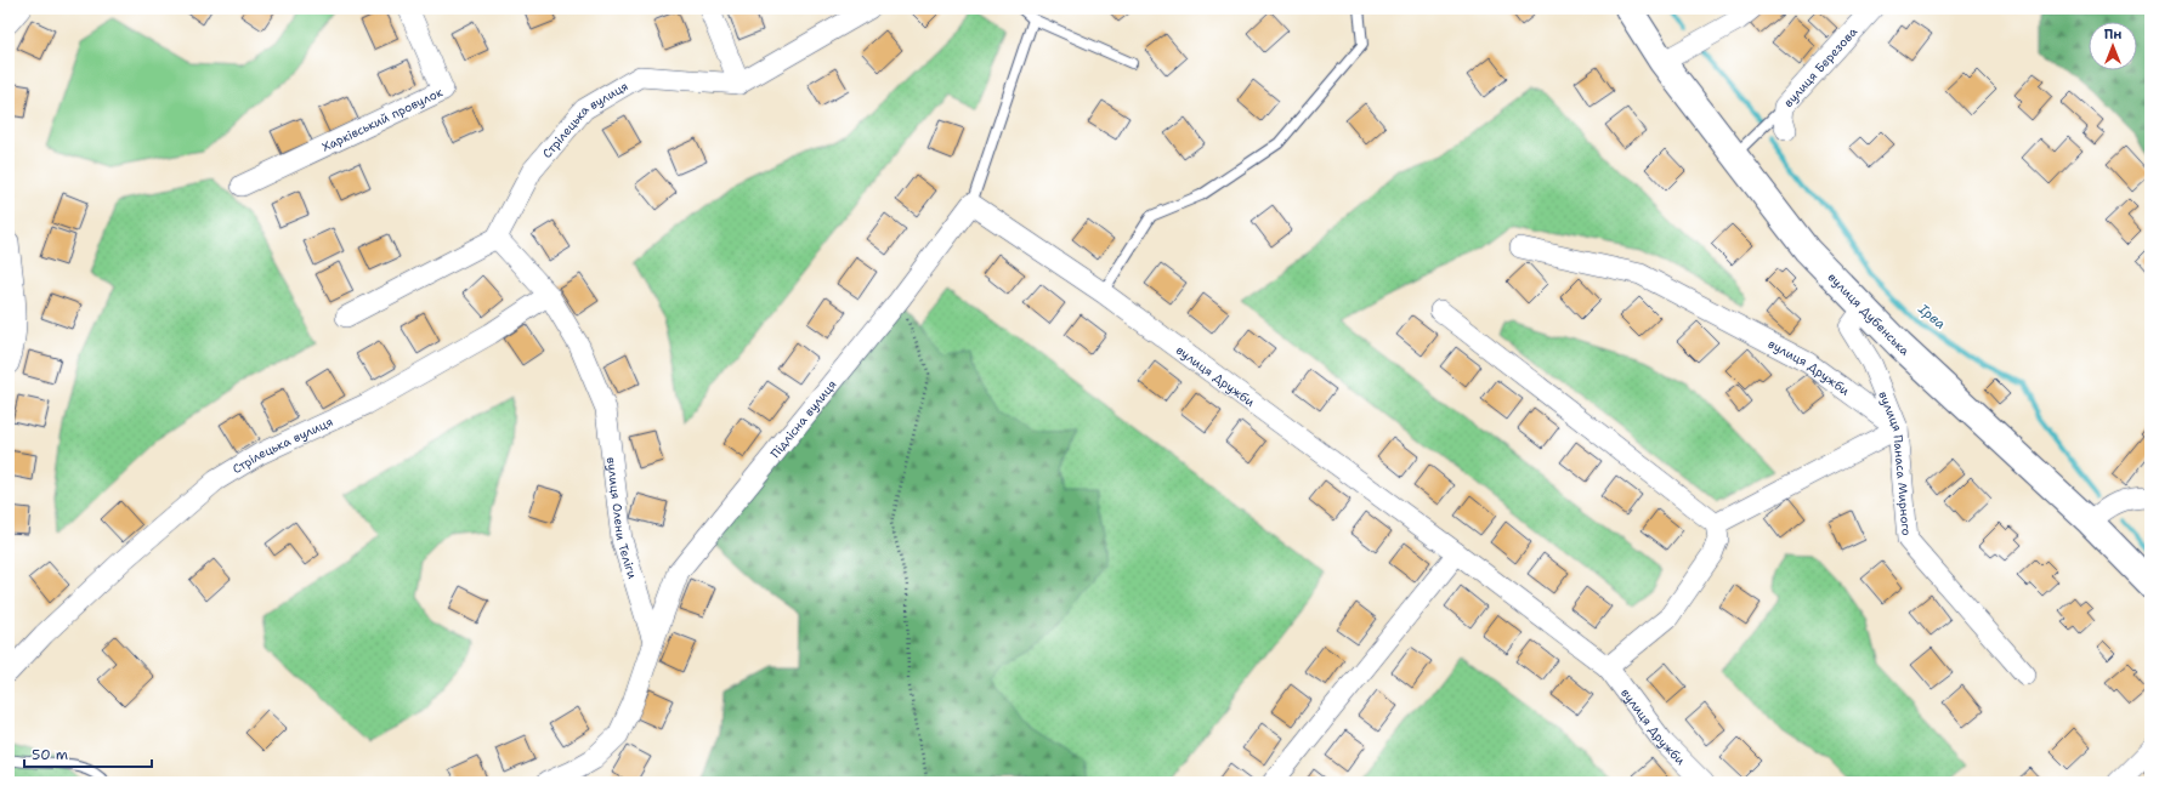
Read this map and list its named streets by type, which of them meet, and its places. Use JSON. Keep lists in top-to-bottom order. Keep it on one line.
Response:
{"streets":{"main road":["вулиця Дубенська"],"street":["вулиця Березова","Харківський провулок","Стрілецька вулиця","вулиця Дружби","Підлісна вулиця","вулиця Панаса Мирного","вулиця Олени Теліги"]},"crossings":[["Стрілецька вулиця","вулиця Олени Теліги"],["вулиця Дубенська","вулиця Панаса Мирного"],["вулиця Дружби","Підлісна вулиця"],["вулиця Дружби","вулиця Панаса Мирного"],["Підлісна вулиця","вулиця Олени Теліги"]],"water":["Ірва"],"scale_bar":"50 m","north":"top"}
